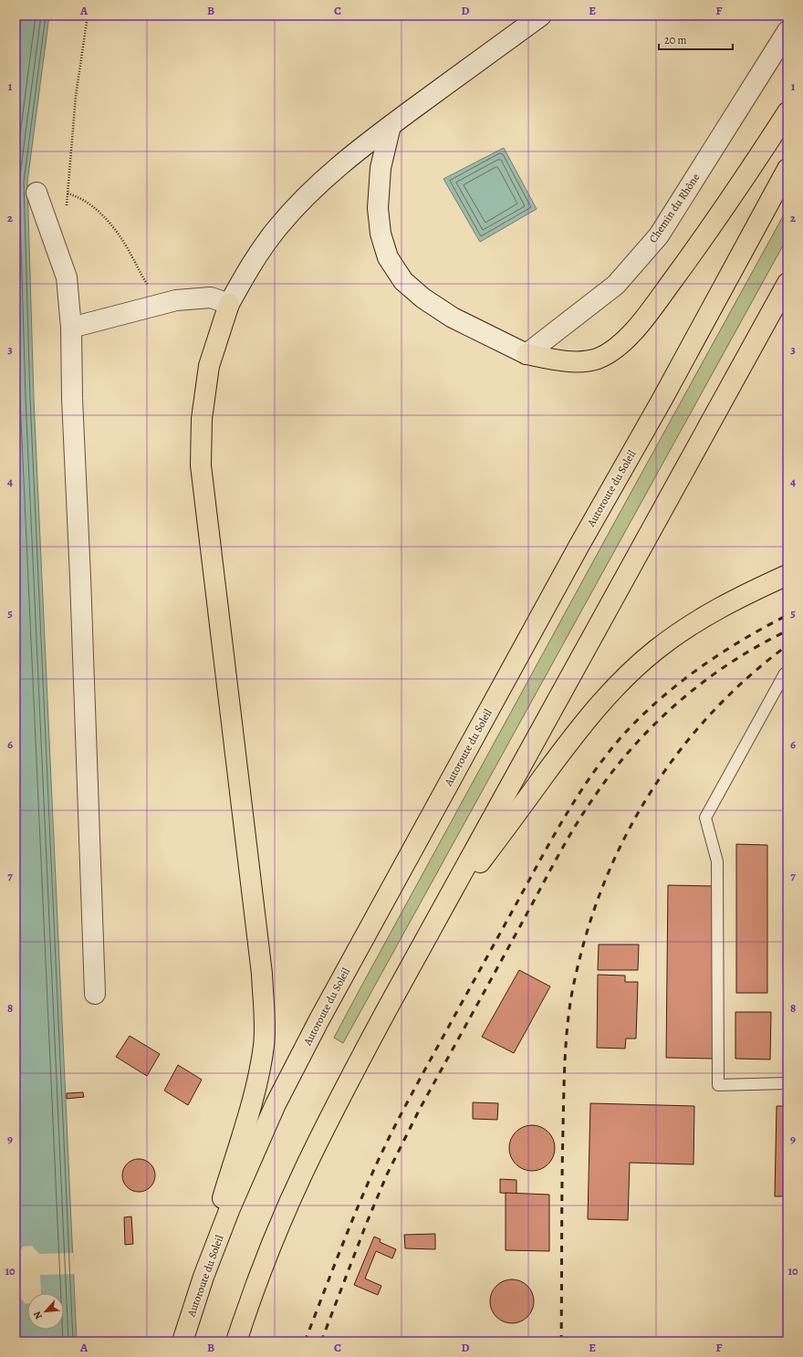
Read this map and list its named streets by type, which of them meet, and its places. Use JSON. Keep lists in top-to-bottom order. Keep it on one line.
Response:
{"streets":{"highway":["Autoroute du Soleil"],"street":["Chemin du Rhône"]},"scale_bar":"20 m","north":"bottom left","grid":{"columns":["A","B","C","D","E","F"],"rows":["1","2","3","4","5","6","7","8","9","10"]}}
